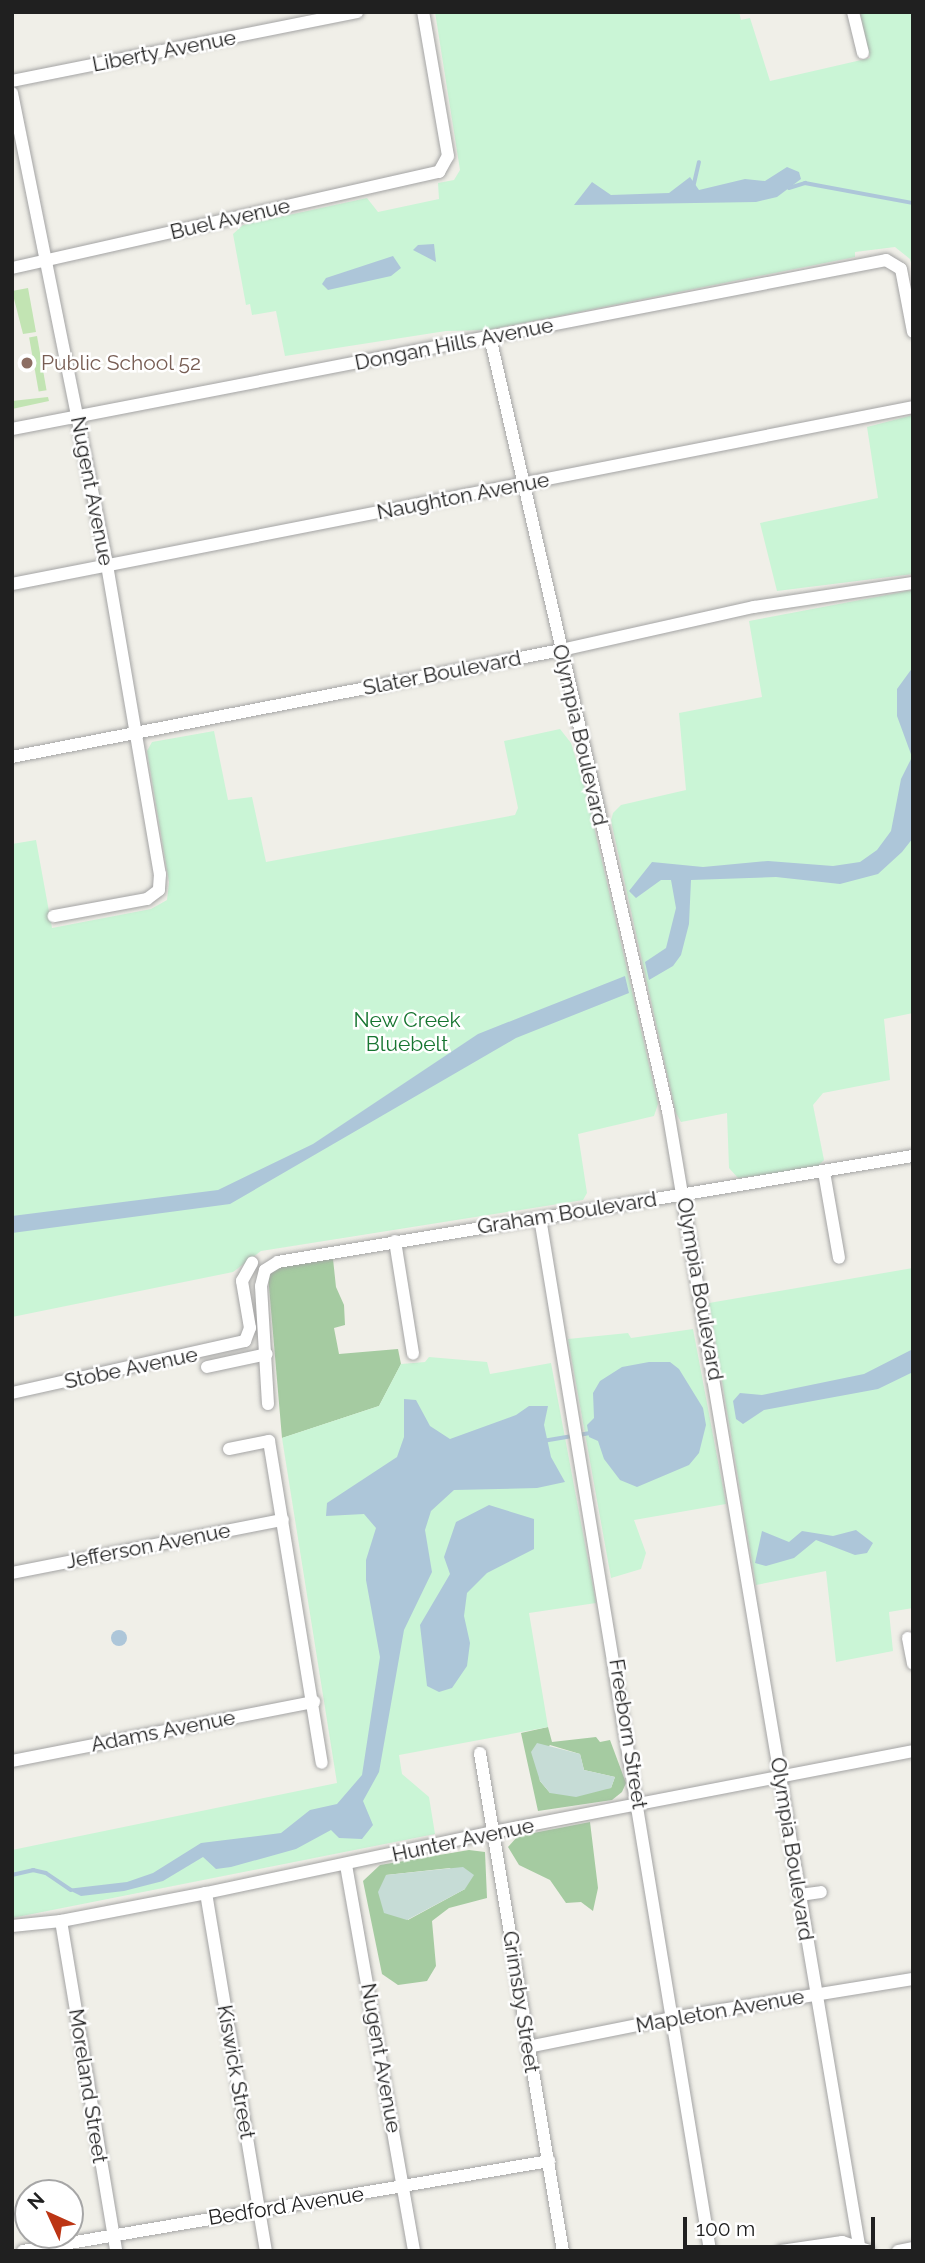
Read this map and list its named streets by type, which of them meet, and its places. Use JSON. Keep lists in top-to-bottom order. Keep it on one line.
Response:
{"streets":{"street":["Liberty Avenue","Buel Avenue","Dongan Hills Avenue","Nugent Avenue","Naughton Avenue","Slater Boulevard","Olympia Boulevard","Graham Boulevard","Stobe Avenue","Jefferson Avenue","Adams Avenue","Freeborn Street","Hunter Avenue","Grimsby Street","Mapleton Avenue","Kiswick Street","Moreland Street","Bedford Avenue"]},"crossings":[["Buel Avenue","Nugent Avenue"],["Dongan Hills Avenue","Nugent Avenue"],["Dongan Hills Avenue","Olympia Boulevard"],["Nugent Avenue","Naughton Avenue"],["Nugent Avenue","Slater Boulevard"],["Nugent Avenue","Hunter Avenue"],["Nugent Avenue","Bedford Avenue"],["Naughton Avenue","Olympia Boulevard"],["Slater Boulevard","Olympia Boulevard"],["Olympia Boulevard","Graham Boulevard"],["Olympia Boulevard","Hunter Avenue"],["Olympia Boulevard","Mapleton Avenue"],["Graham Boulevard","Stobe Avenue"],["Graham Boulevard","Freeborn Street"],["Freeborn Street","Hunter Avenue"],["Freeborn Street","Mapleton Avenue"],["Hunter Avenue","Grimsby Street"],["Hunter Avenue","Kiswick Street"],["Hunter Avenue","Moreland Street"],["Grimsby Street","Mapleton Avenue"],["Grimsby Street","Bedford Avenue"],["Kiswick Street","Bedford Avenue"],["Moreland Street","Bedford Avenue"]],"parks":["New Creek Bluebelt"],"places":["Public School 52"],"scale_bar":"100 m","north":"top left"}
